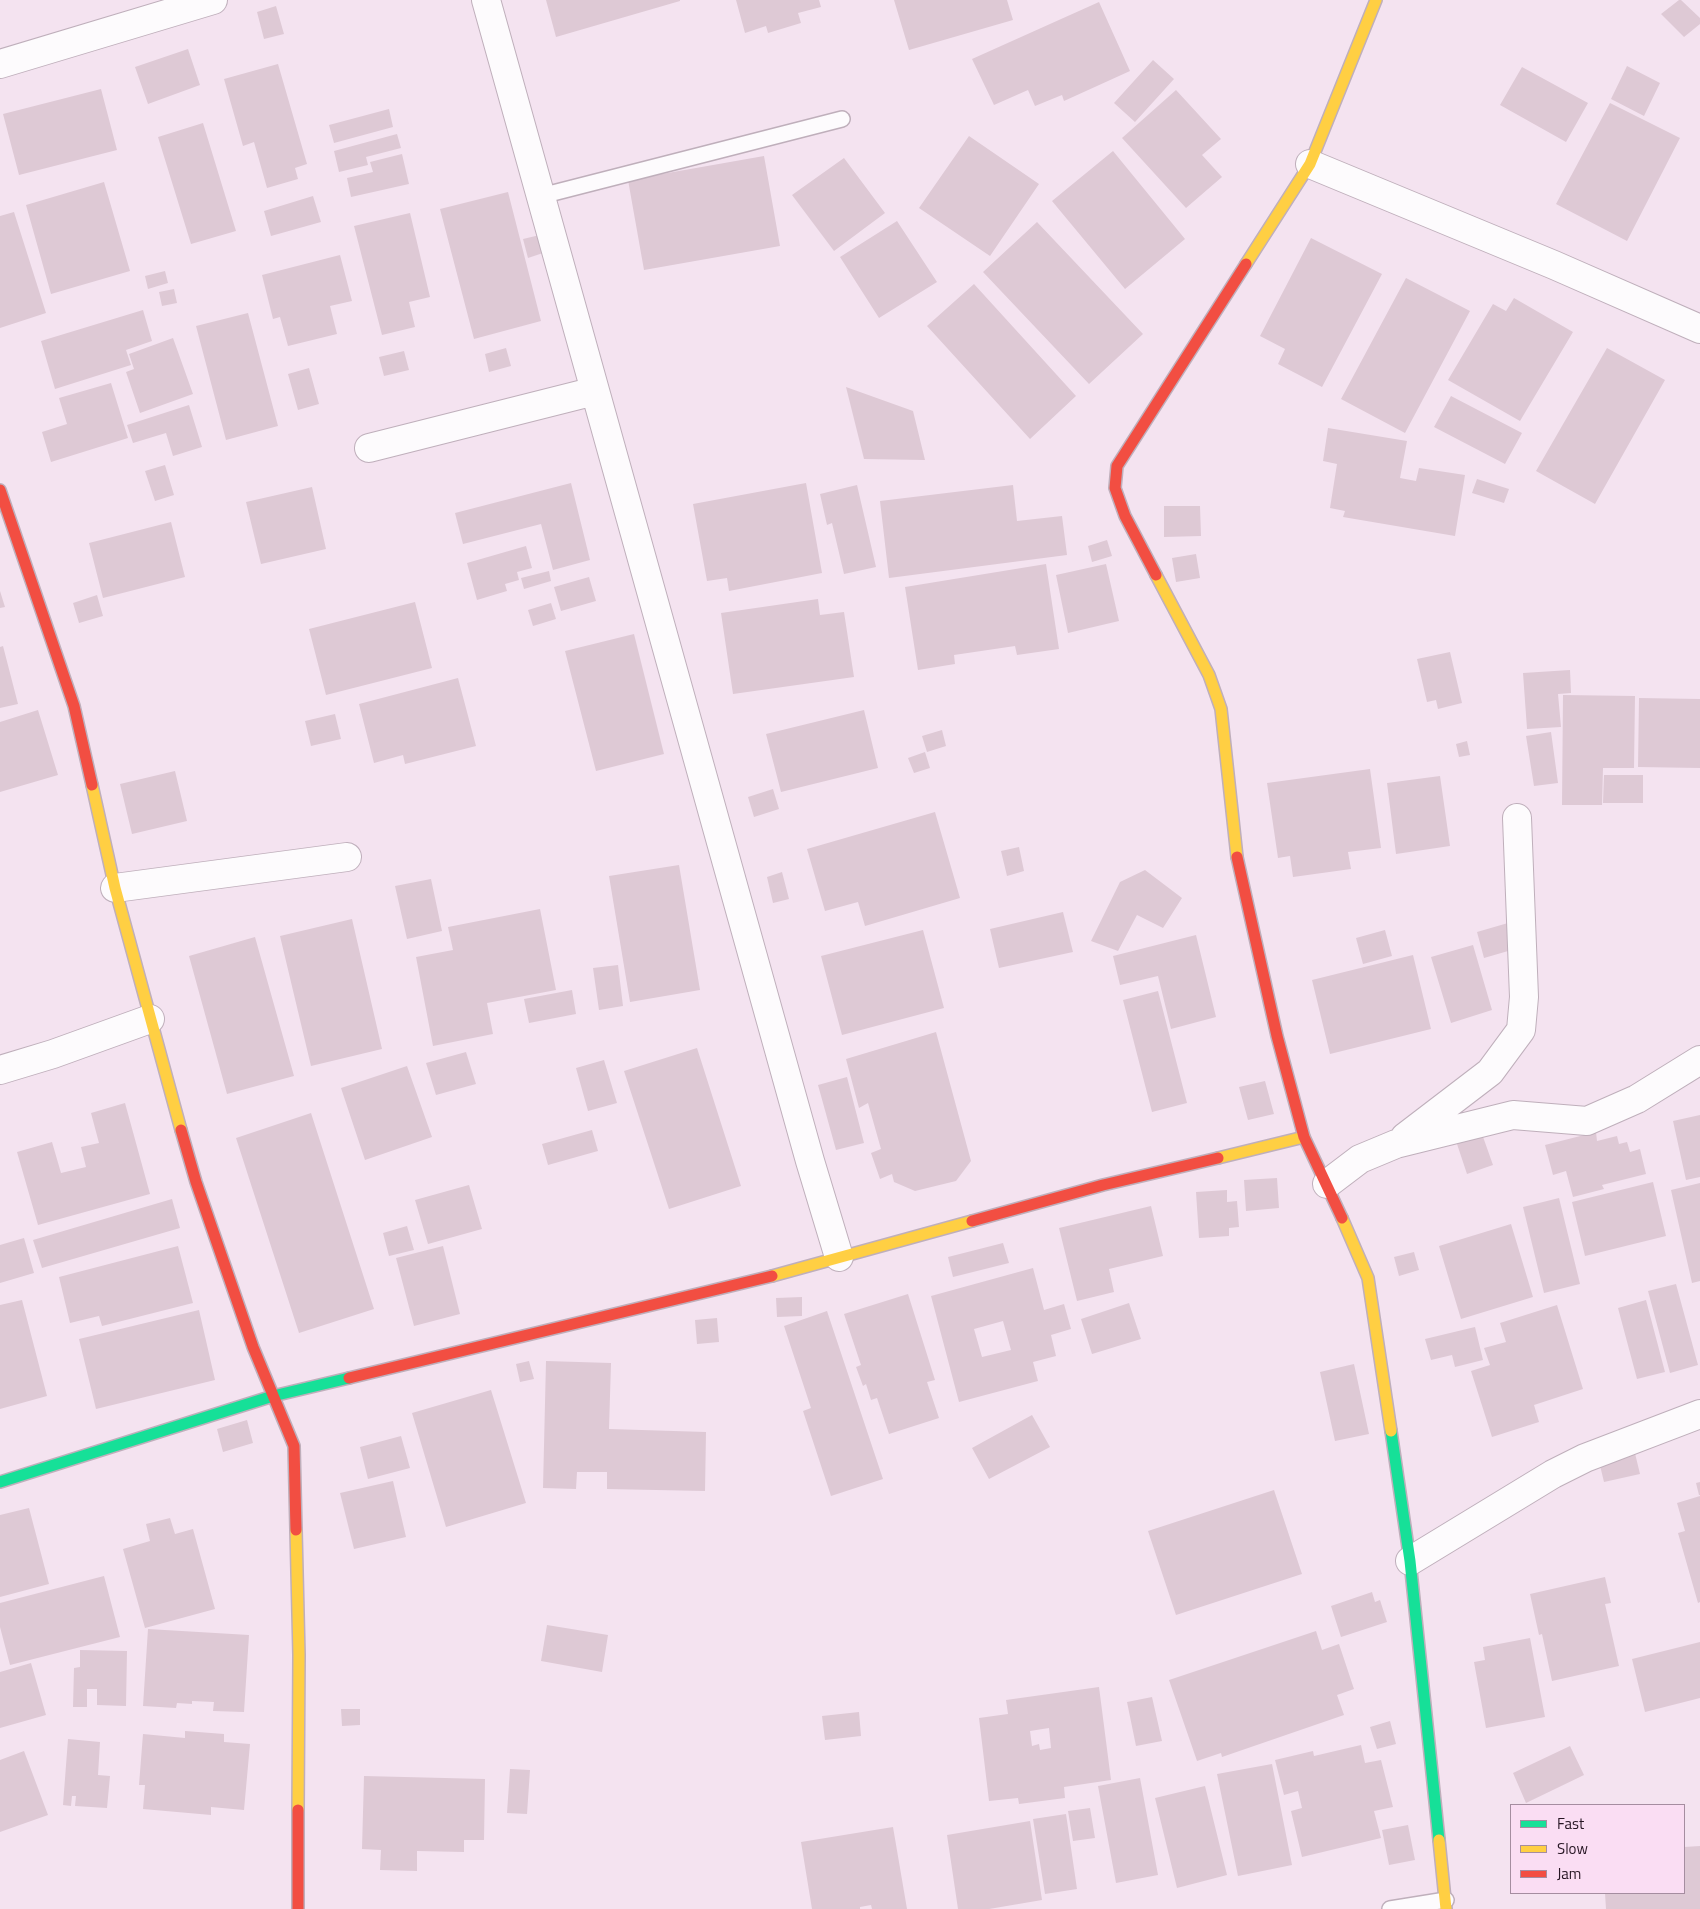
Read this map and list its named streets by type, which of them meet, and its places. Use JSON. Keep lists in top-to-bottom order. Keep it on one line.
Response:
{"legend":["Fast","Slow","Jam"]}
